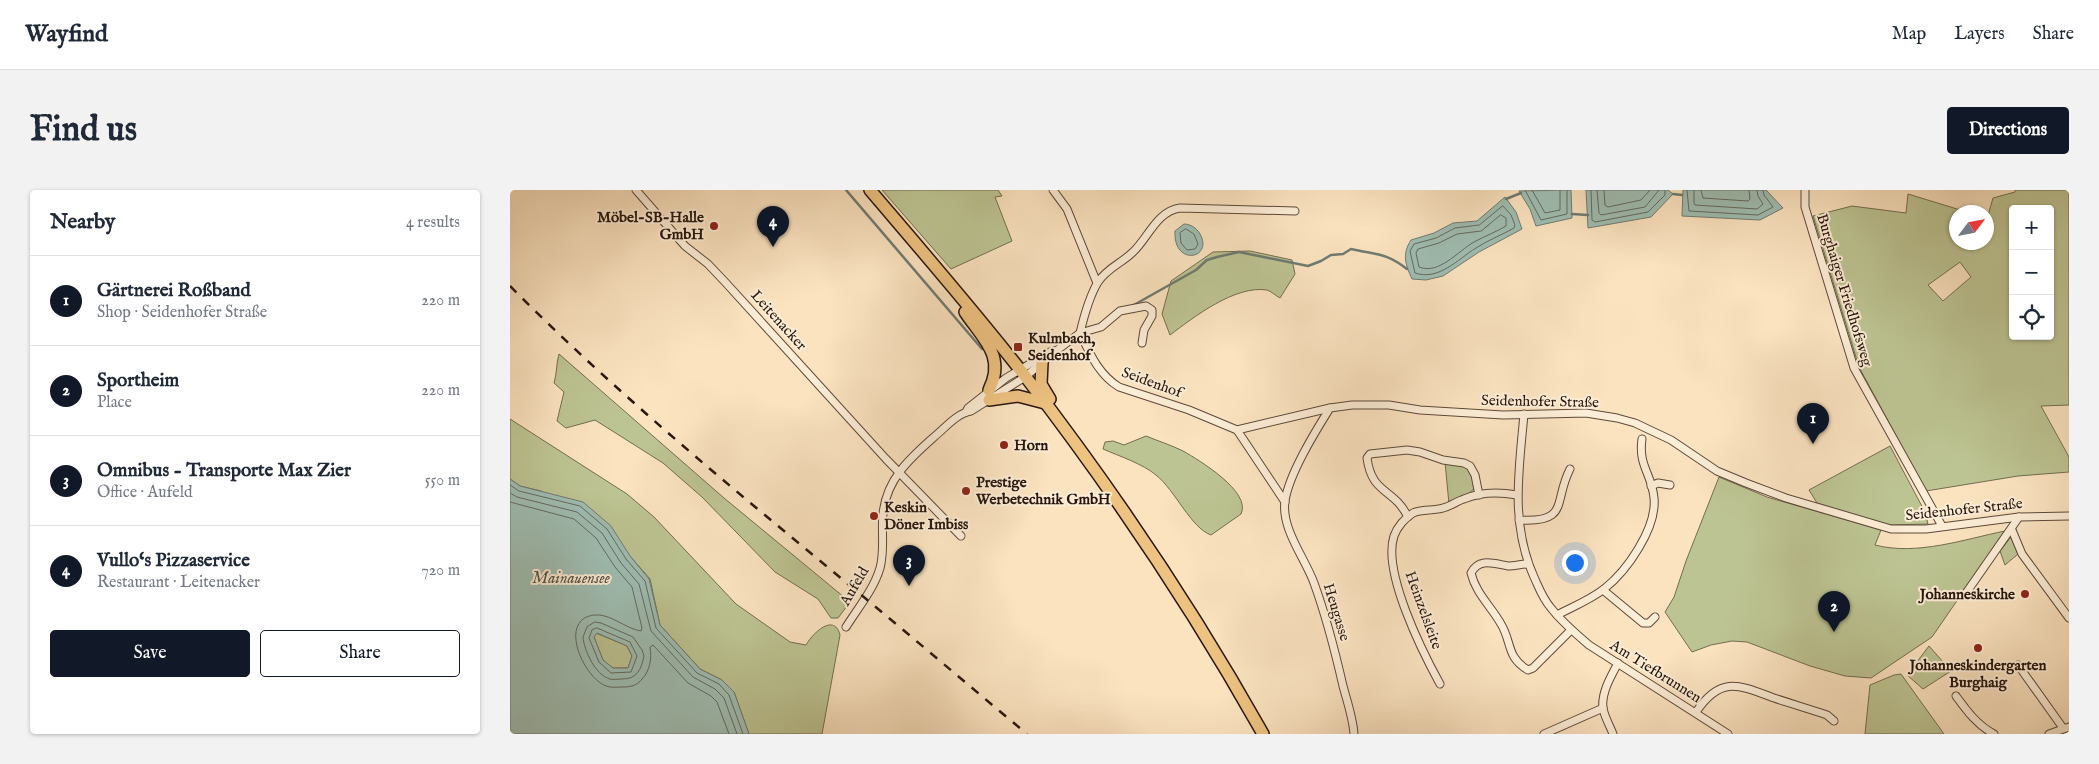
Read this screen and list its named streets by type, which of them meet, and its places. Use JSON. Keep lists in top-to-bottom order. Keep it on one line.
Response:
{"streets":{"street":["Burghaiger Friedhofsweg","Leitenacker","Seidenhof","Seidenhofer Straße","Aufeld","Heinzelsleite","Heugasse","Am Tiefbrunnen"]},"crossings":[["Burghaiger Friedhofsweg","Seidenhofer Straße"],["Leitenacker","Aufeld"],["Seidenhofer Straße","Am Tiefbrunnen"]],"water":["Mainauensee"],"places":{"other":["Möbel-SB-Halle GmbH","Horn","Prestige Werbetechnik GmbH","Keskin Döner Imbiss","Johanneskirche","Johanneskindergarten Burghaig"],"transit":["Kulmbach, Seidenhof"]},"north":"top right","page":{"header":"Wayfind","nav":["Map","Layers","Share"],"buttons":["Directions",["Save","Share"]],"title":"Find us","heading":["Nearby","4 results"],"map_buttons":["+","−"],"pins":["4","1","3","2"],"list":[{"mark":"1","name":"Gärtnerei Roßband","note":"Shop · Seidenhofer Straße","value":"220 m"},{"mark":"2","name":"Sportheim","note":"Place","value":"220 m"},{"mark":"3","name":"Omnibus - Transporte Max Zier","note":"Office · Aufeld","value":"550 m"},{"mark":"4","name":"Vullo‘s Pizzaservice","note":"Restaurant · Leitenacker","value":"720 m"}]}}
